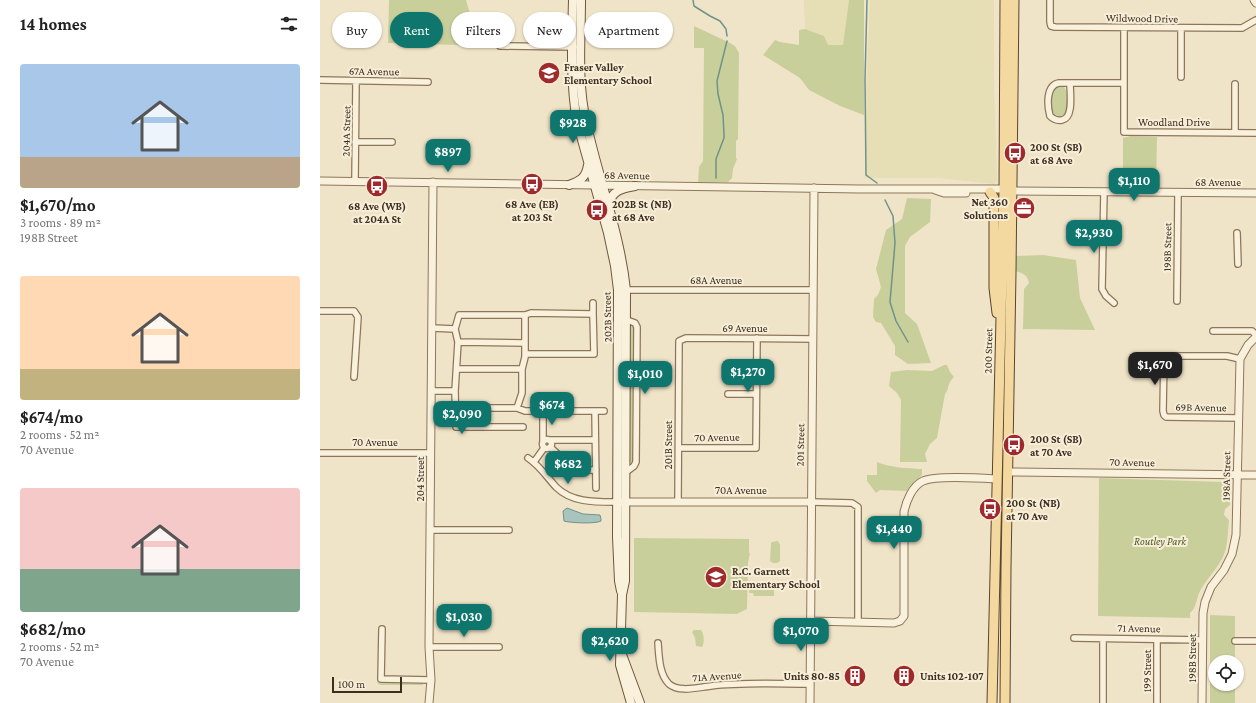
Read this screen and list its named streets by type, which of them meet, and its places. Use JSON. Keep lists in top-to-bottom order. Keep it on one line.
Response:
{"streets":{"main road":["202B Street","200 Street"],"street":["Wildwood Drive","67A Avenue","Woodland Drive","204A Street","68 Avenue","198B Street","68A Avenue","69 Avenue","69B Avenue","70 Avenue","201B Street","201 Street","198A Street","204 Street","70A Avenue","71 Avenue","199 Street","71A Avenue"]},"crossings":[["Wildwood Drive","Woodland Drive"],["67A Avenue","204A Street"],["204A Street","68 Avenue"],["68 Avenue","198B Street"],["68 Avenue","202B Street"],["68 Avenue","200 Street"],["68 Avenue","201 Street"],["68 Avenue","204 Street"],["198B Street","198A Street"],["198B Street","71 Avenue"],["68A Avenue","202B Street"],["68A Avenue","201 Street"],["202B Street","70A Avenue"],["69 Avenue","201B Street"],["69 Avenue","201 Street"],["200 Street","70 Avenue"],["69B Avenue","198A Street"],["70 Avenue","201B Street"],["70 Avenue","198A Street"],["70 Avenue","204 Street"],["201B Street","70A Avenue"],["201 Street","70A Avenue"],["201 Street","71A Avenue"],["71 Avenue","199 Street"]],"parks":["Routley Park"],"places":{"school or university":["Fraser Valley Elementary School","R.C. Garnett Elementary School"],"bus stop":["200 St (SB) at 68 Ave","68 Ave (EB) at 203 St","68 Ave (WB) at 204A St","202B St (NB) at 68 Ave","200 St (SB) at 70 Ave","200 St (NB) at 70 Ave"],"office":["Net 360 Solutions"],"building":["Units 80-85","Units 102-107"]},"scale_bar":"100 m","page":{"heading":"14 homes","chip":["Buy","Rent","Filters","New","Apartment"],"list":[{"name":"$1,670/mo","note":"3 rooms · 89 m² · 198B Street"},{"name":"$674/mo","note":"2 rooms · 52 m² · 70 Avenue"},{"name":"$682/mo","note":"2 rooms · 52 m² · 70 Avenue"}],"price":["$928","$897","$1,110","$2,930","$1,670","$1,270","$1,010","$674","$2,090","$682","$1,440","$1,030","$1,070","$2,620"],"scale":"100 m"}}
